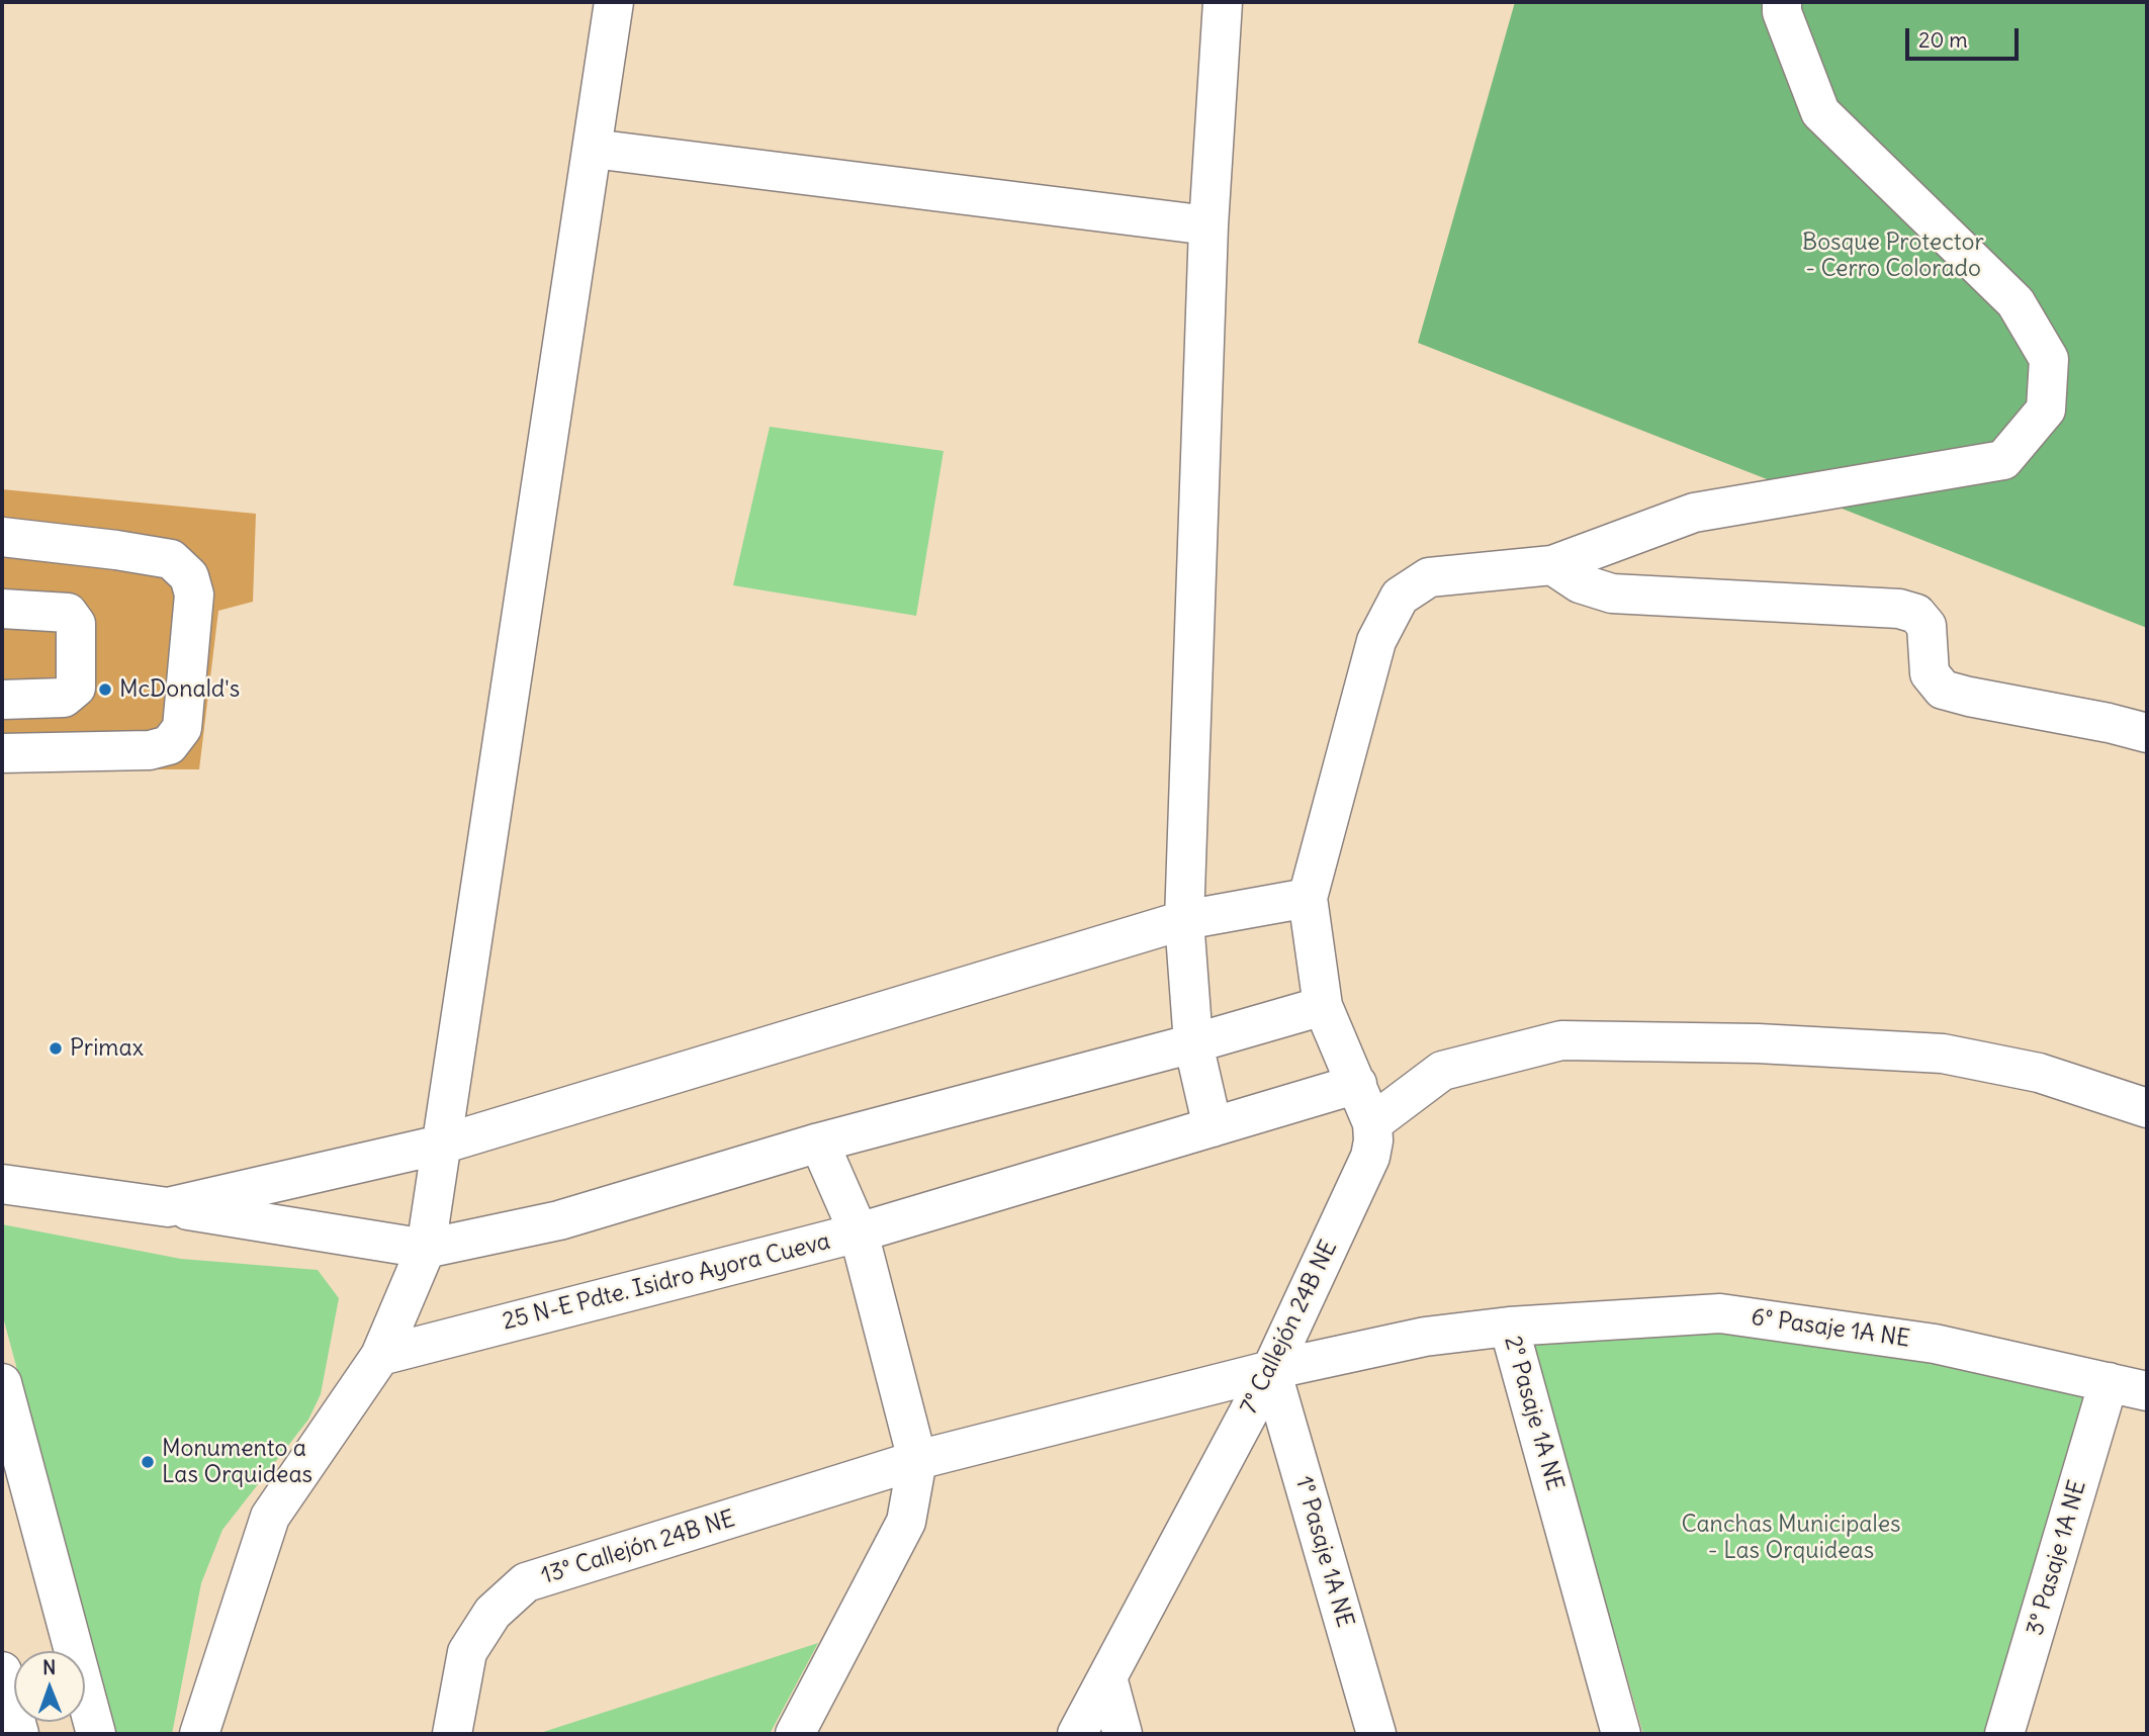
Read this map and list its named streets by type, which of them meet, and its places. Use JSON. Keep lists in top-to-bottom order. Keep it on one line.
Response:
{"streets":{"main road":["25 N-E Pdte. Isidro Ayora Cueva","7° Callejón 24B NE","6° Pasaje 1A NE","2° Pasaje 1A NE","13° Callejón 24B NE","1° Pasaje 1A NE","3° Pasaje 1A NE"]},"crossings":[["25 N-E Pdte. Isidro Ayora Cueva","7° Callejón 24B NE"],["7° Callejón 24B NE","2° Pasaje 1A NE"],["7° Callejón 24B NE","13° Callejón 24B NE"],["7° Callejón 24B NE","1° Pasaje 1A NE"],["6° Pasaje 1A NE","2° Pasaje 1A NE"],["6° Pasaje 1A NE","3° Pasaje 1A NE"],["2° Pasaje 1A NE","13° Callejón 24B NE"],["2° Pasaje 1A NE","1° Pasaje 1A NE"],["13° Callejón 24B NE","1° Pasaje 1A NE"]],"parks":["Bosque Protector - Cerro Colorado","Canchas Municipales - Las Orquideas"],"places":["McDonald's","Primax","Monumento a Las Orquideas"],"scale_bar":"20 m","north":"top"}
